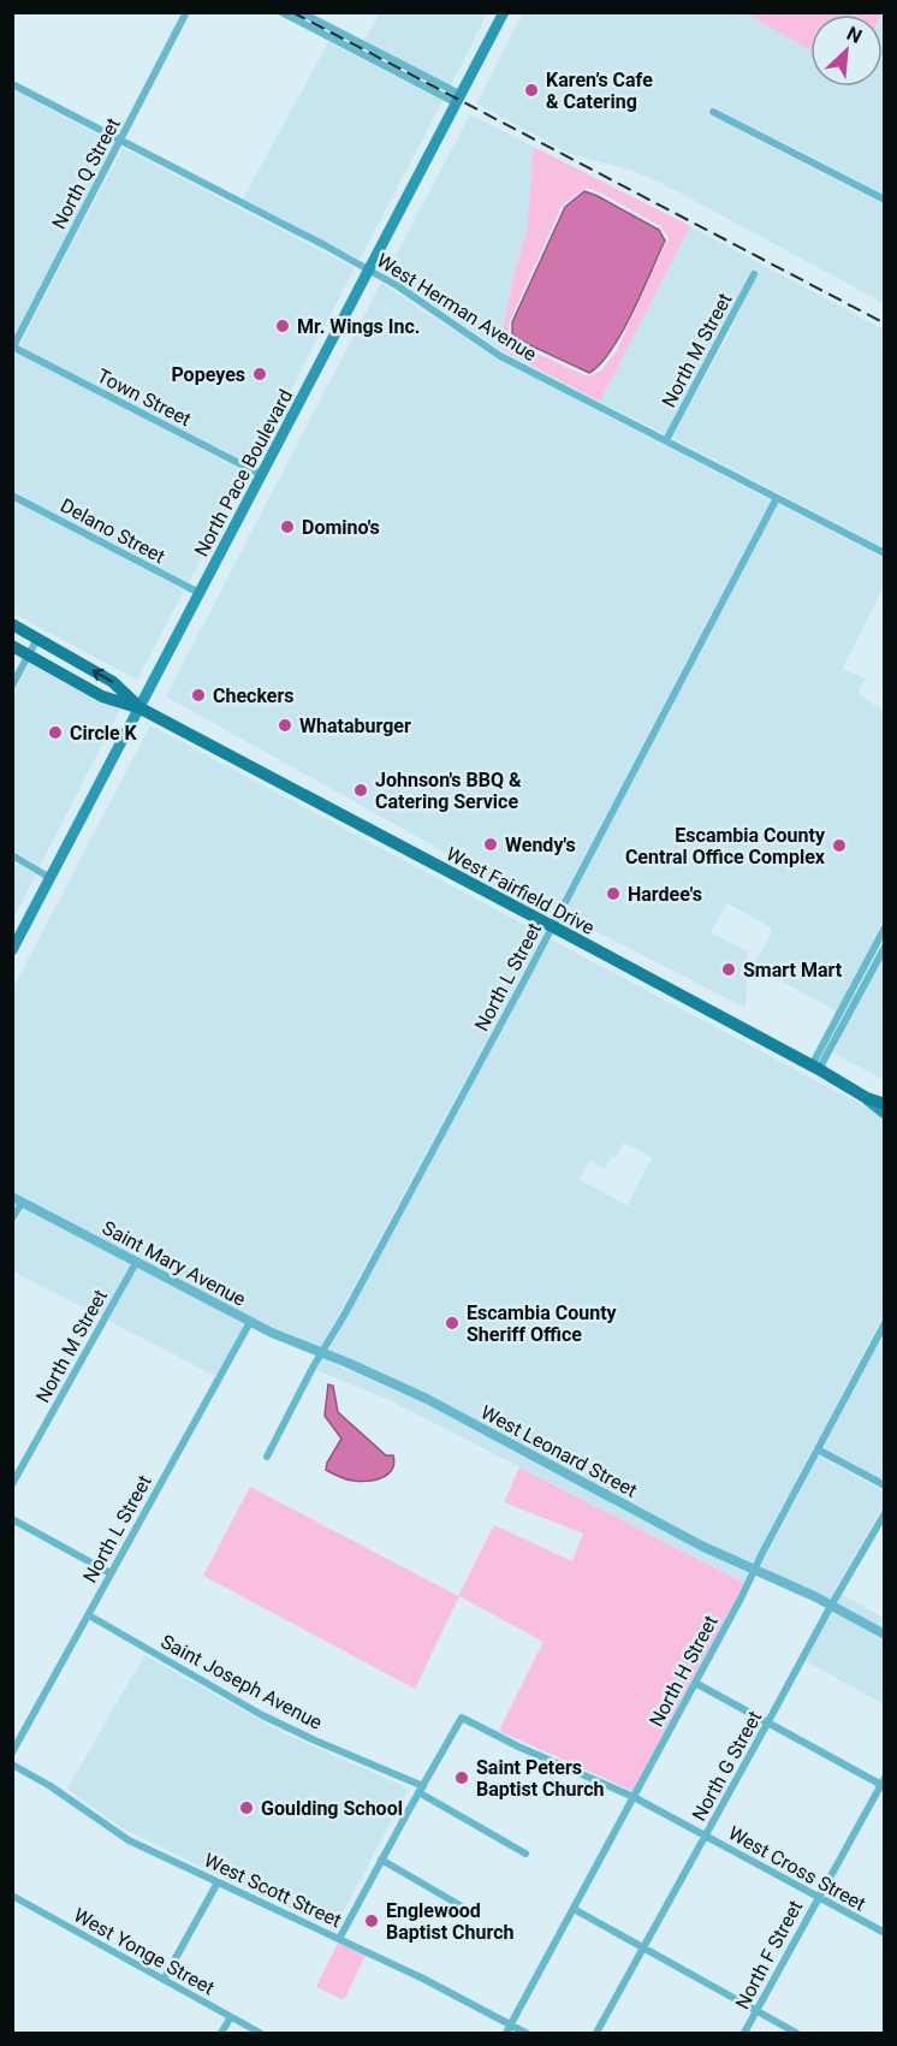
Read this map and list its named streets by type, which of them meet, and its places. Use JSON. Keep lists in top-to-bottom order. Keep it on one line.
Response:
{"streets":{"main road":["North Pace Boulevard","West Fairfield Drive"],"street":["North Q Street","West Herman Avenue","North M Street","Town Street","Delano Street","North L Street","Saint Mary Avenue","West Leonard Street","North H Street","Saint Joseph Avenue","North G Street","West Cross Street","West Scott Street","West Yonge Street","North F Street"]},"crossings":[["North Q Street","West Herman Avenue"],["North Q Street","Town Street"],["West Herman Avenue","North M Street"],["West Herman Avenue","North Pace Boulevard"],["West Herman Avenue","North L Street"],["North M Street","Saint Mary Avenue"],["Town Street","North Pace Boulevard"],["North Pace Boulevard","Delano Street"],["North Pace Boulevard","West Fairfield Drive"],["West Fairfield Drive","North L Street"],["North L Street","Saint Mary Avenue"],["North L Street","West Leonard Street"],["North L Street","Saint Joseph Avenue"],["Saint Mary Avenue","West Leonard Street"],["West Leonard Street","North H Street"],["West Leonard Street","North G Street"],["North H Street","West Cross Street"],["North H Street","West Scott Street"],["Saint Joseph Avenue","West Cross Street"],["North G Street","West Cross Street"],["West Cross Street","North F Street"]],"places":["Karen’s Cafe & Catering","Mr. Wings Inc.","Popeyes","Domino's","Checkers","Whataburger","Circle K","Johnson's BBQ & Catering Service","Wendy's","Escambia County Central Office Complex","Hardee's","Smart Mart","Escambia County Sheriff Office","Saint Peters Baptist Church","Goulding School","Englewood Baptist Church"],"north":"top right"}
